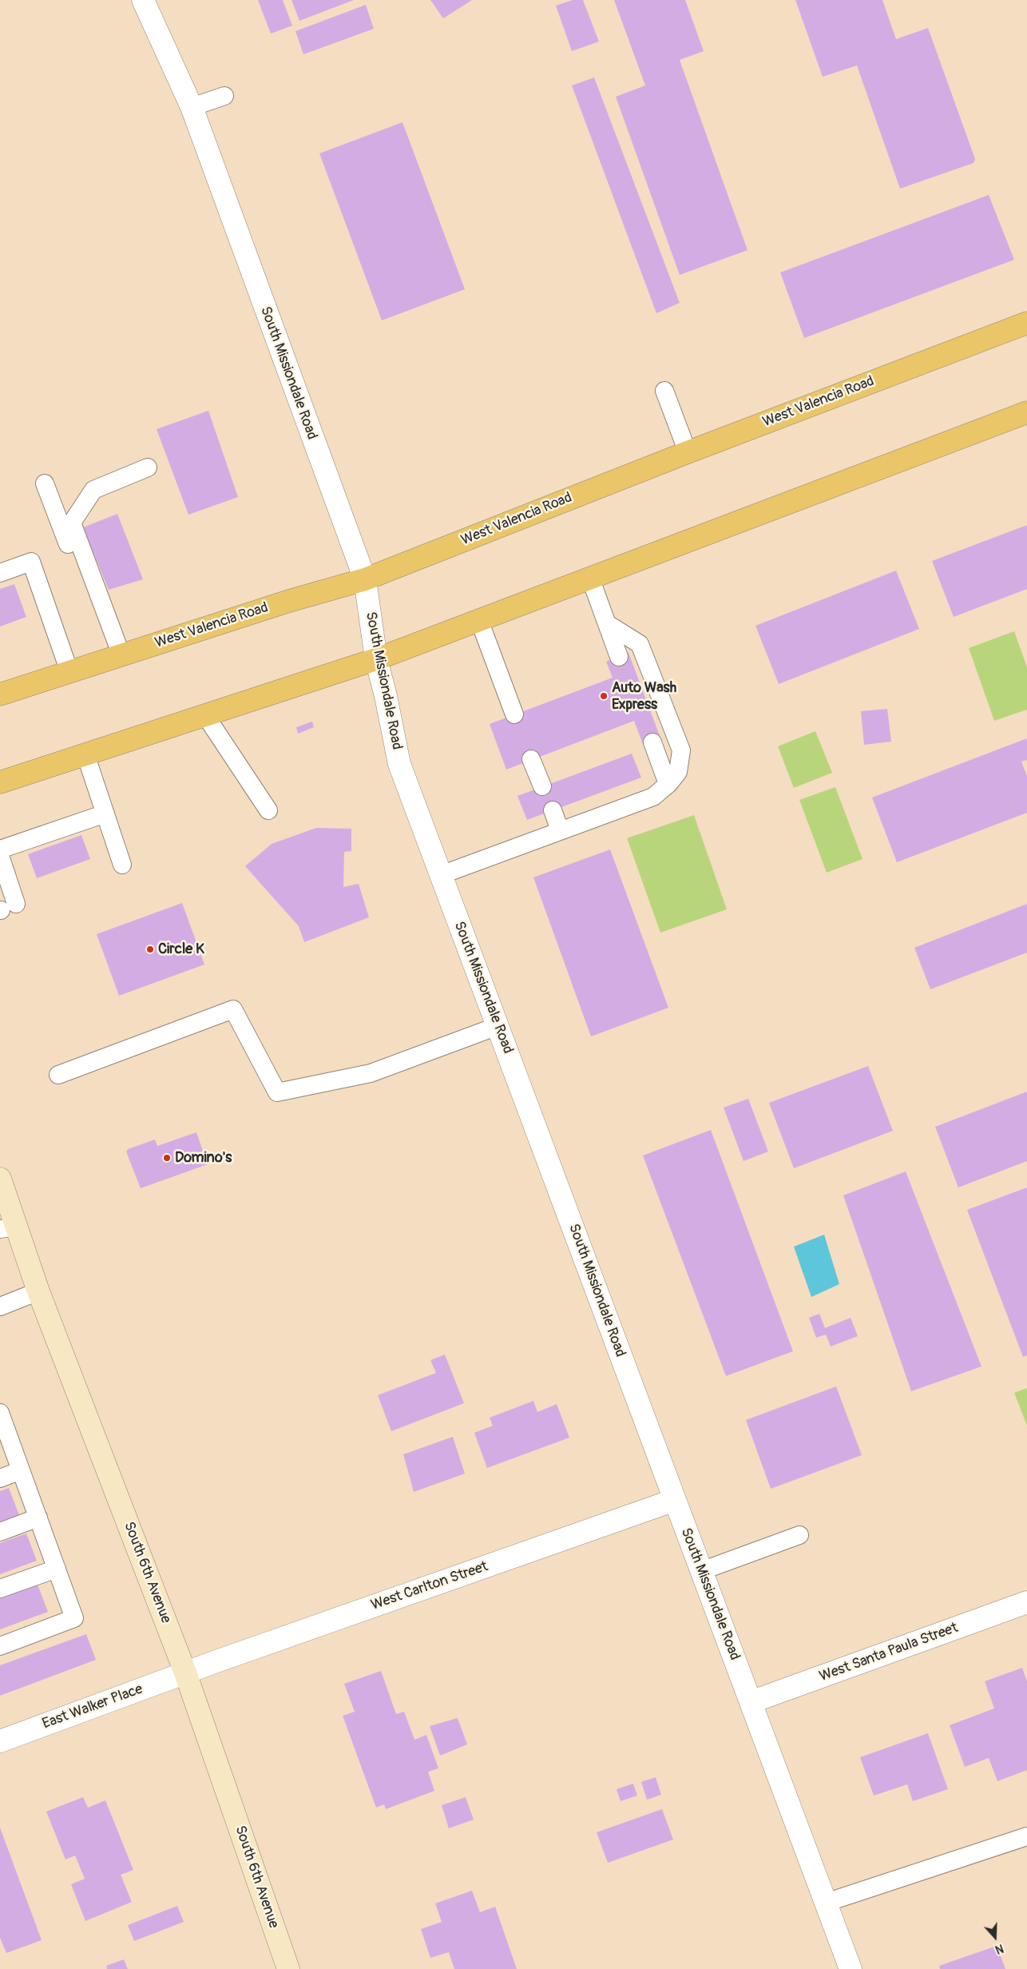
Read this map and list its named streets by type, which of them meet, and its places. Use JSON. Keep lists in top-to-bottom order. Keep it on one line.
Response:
{"streets":{"main road":["West Valencia Road"],"street":["South Missiondale Road","South 6th Avenue","West Carlton Street","West Santa Paula Street","East Walker Place"]},"crossings":[["South Missiondale Road","West Valencia Road"],["South Missiondale Road","West Carlton Street"],["South Missiondale Road","West Santa Paula Street"],["South 6th Avenue","West Carlton Street"],["South 6th Avenue","East Walker Place"],["West Carlton Street","East Walker Place"]],"places":["Auto Wash Express","Circle K","Domino's"],"north":"bottom"}
